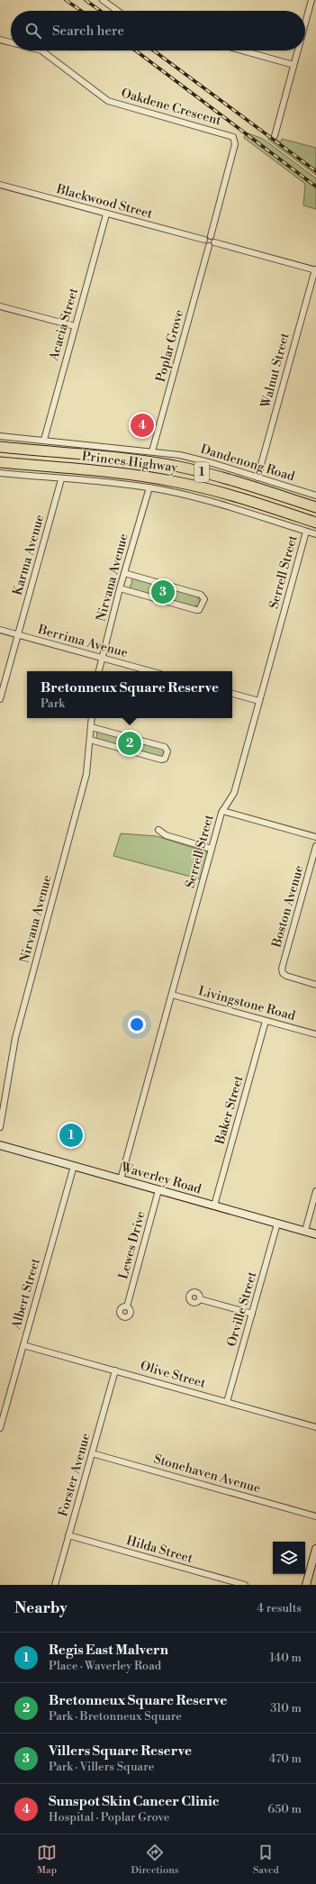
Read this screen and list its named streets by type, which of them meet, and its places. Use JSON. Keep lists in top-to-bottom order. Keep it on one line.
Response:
{"streets":{"highway":["Princes Highway","1"],"main road":["Waverley Road"],"street":["Oakdene Crescent","Blackwood Street","Acacia Street","Poplar Grove","Walnut Street","Dandenong Road","Karma Avenue","Serrell Street","Nirvana Avenue","Berrima Avenue","Boston Avenue","Livingstone Road","Baker Street","Lewes Drive","Albert Street","Orville Street","Olive Street","Stonehaven Avenue","Forster Avenue","Hilda Street"]},"crossings":[["Oakdene Crescent","Blackwood Street"],["Oakdene Crescent","Poplar Grove"],["Blackwood Street","Acacia Street"],["Blackwood Street","Poplar Grove"],["Acacia Street","Dandenong Road"],["Poplar Grove","Dandenong Road"],["Walnut Street","Dandenong Road"],["Karma Avenue","Berrima Avenue"],["Serrell Street","Livingstone Road"],["Serrell Street","Waverley Road"],["Nirvana Avenue","Berrima Avenue"],["Livingstone Road","Baker Street"],["Baker Street","Waverley Road"],["Waverley Road","Lewes Drive"],["Waverley Road","Albert Street"],["Waverley Road","Orville Street"],["Albert Street","Olive Street"],["Orville Street","Olive Street"],["Olive Street","Forster Avenue"],["Stonehaven Avenue","Forster Avenue"],["Forster Avenue","Hilda Street"]],"page":{"search":"Search here","pins":["4","3","2","1"],"popup":["Bretonneux Square Reserve","Park"],"heading":["Nearby","4 results"],"list":[{"mark":"1","name":"Regis East Malvern","note":"Place · Waverley Road","value":"140 m"},{"mark":"2","name":"Bretonneux Square Reserve","note":"Park · Bretonneux Square","value":"310 m"},{"mark":"3","name":"Villers Square Reserve","note":"Park · Villers Square","value":"470 m"},{"mark":"4","name":"Sunspot Skin Cancer Clinic","note":"Hospital · Poplar Grove","value":"650 m"}],"nav":["Map","Directions","Saved"]}}
